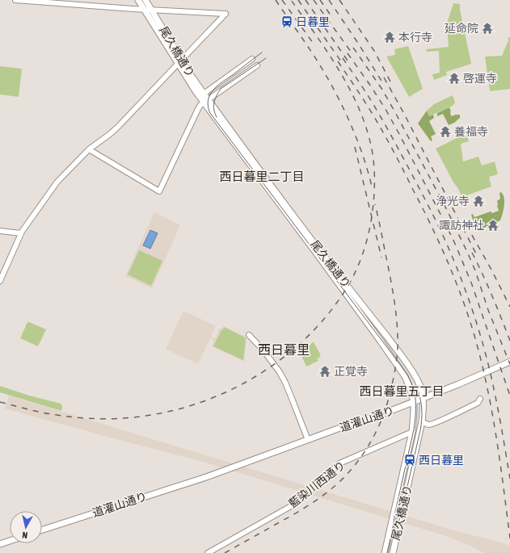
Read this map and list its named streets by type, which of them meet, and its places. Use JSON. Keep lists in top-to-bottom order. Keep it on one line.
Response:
{"streets":{"main road":["尾久橋通り","道灌山通り"],"street":["藍染川西通り"]},"crossings":[["尾久橋通り","道灌山通り"],["尾久橋通り","藍染川西通り"]],"districts":["西日暮里二丁目","西日暮里","西日暮里五丁目"],"places":{"station":["日暮里","西日暮里"],"temple":["延命院","本行寺","啓運寺","養福寺","浄光寺","諏訪神社","正覚寺"]},"north":"bottom"}
